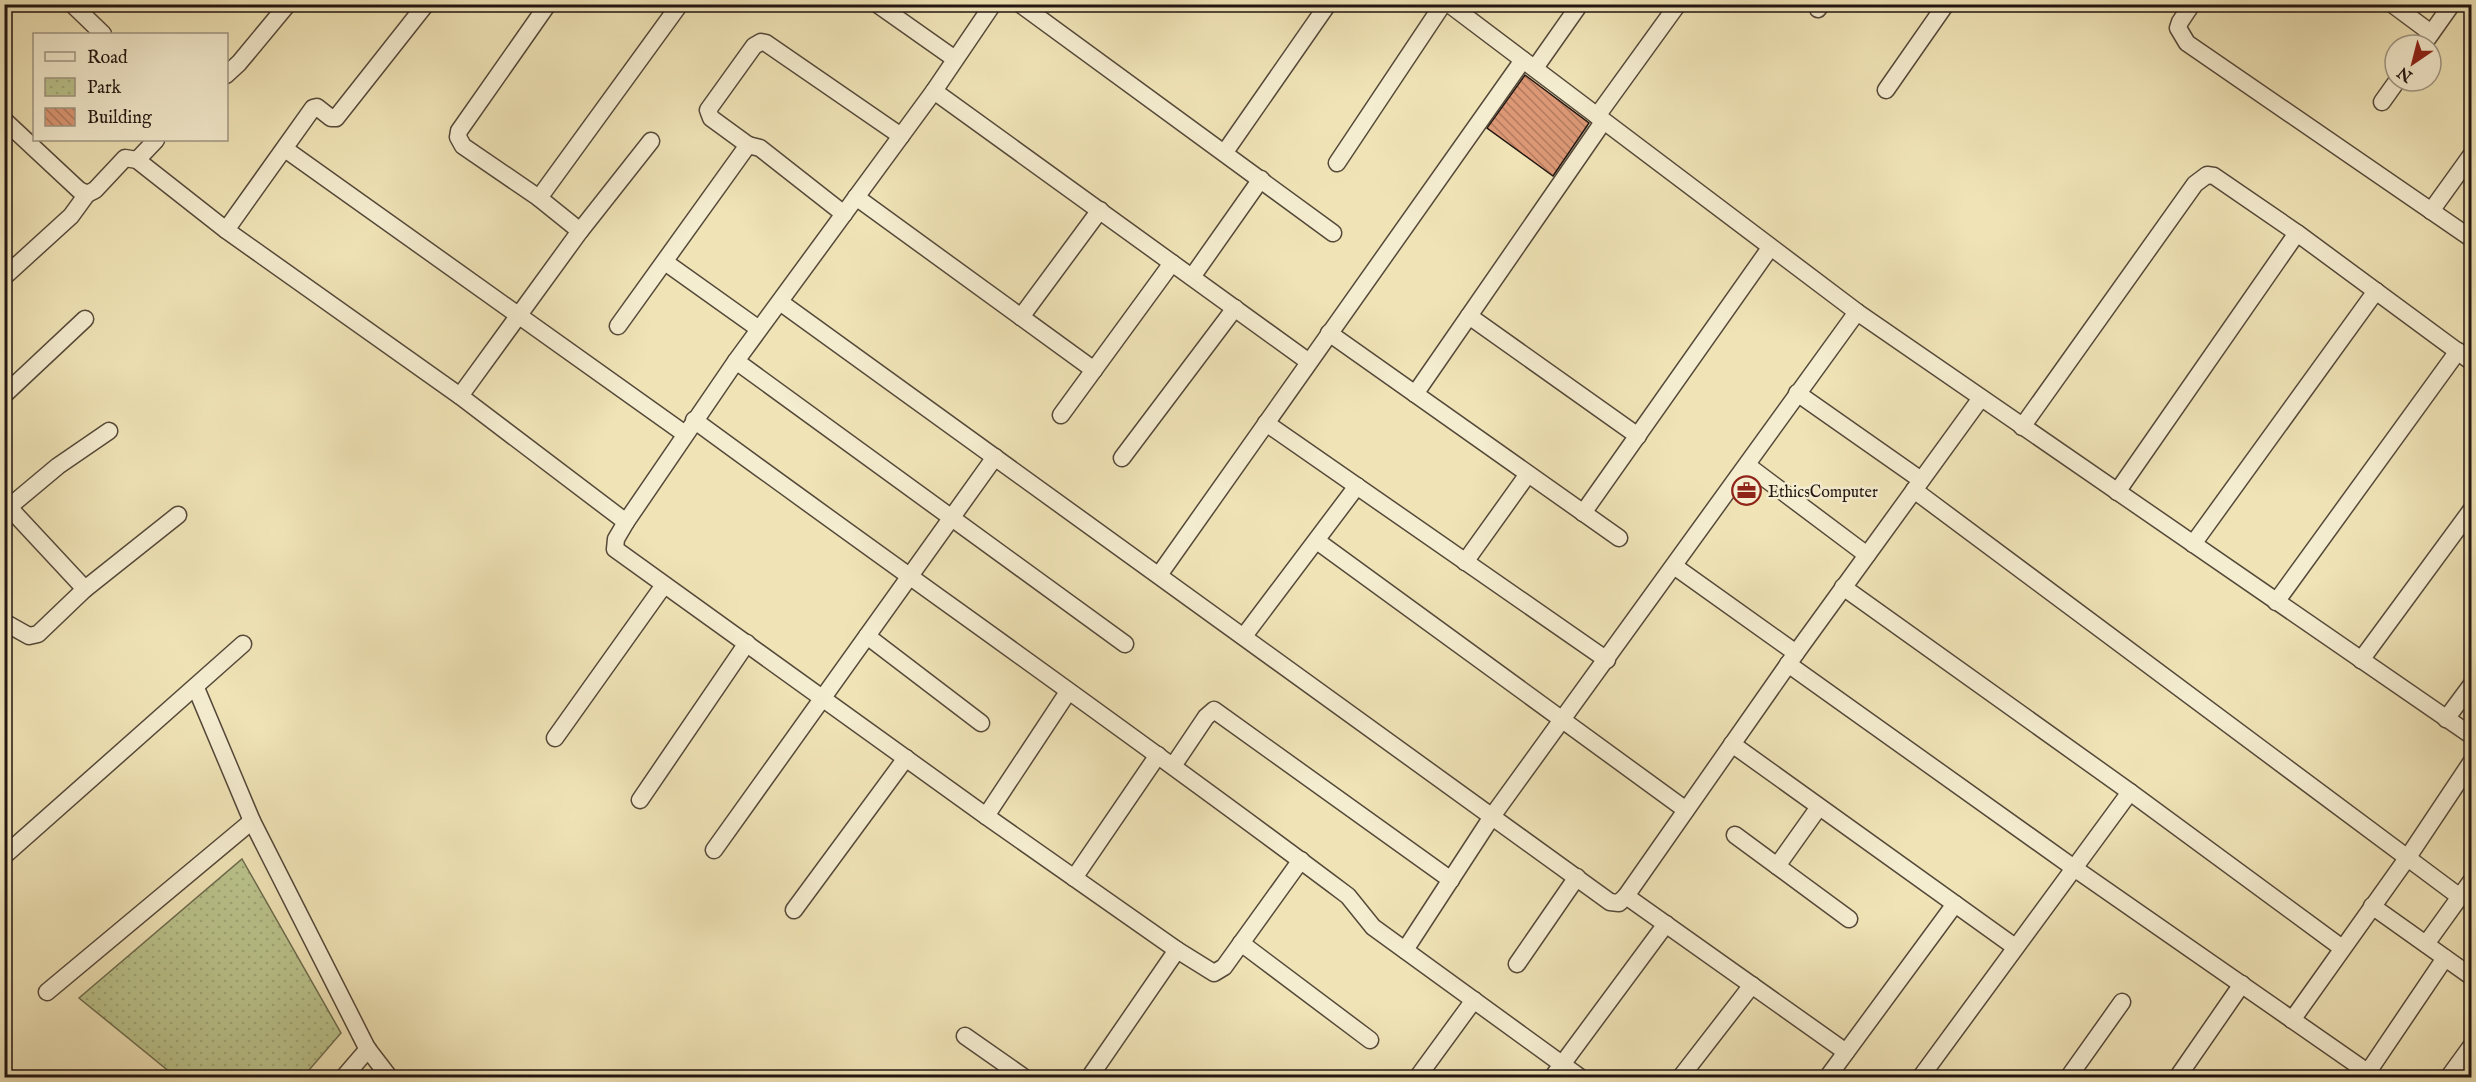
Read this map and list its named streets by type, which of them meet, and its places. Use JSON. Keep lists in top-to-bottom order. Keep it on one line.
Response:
{"places":{"office":["EthicsComputer"]},"legend":["Road","Park","Building"],"north":"bottom left"}
